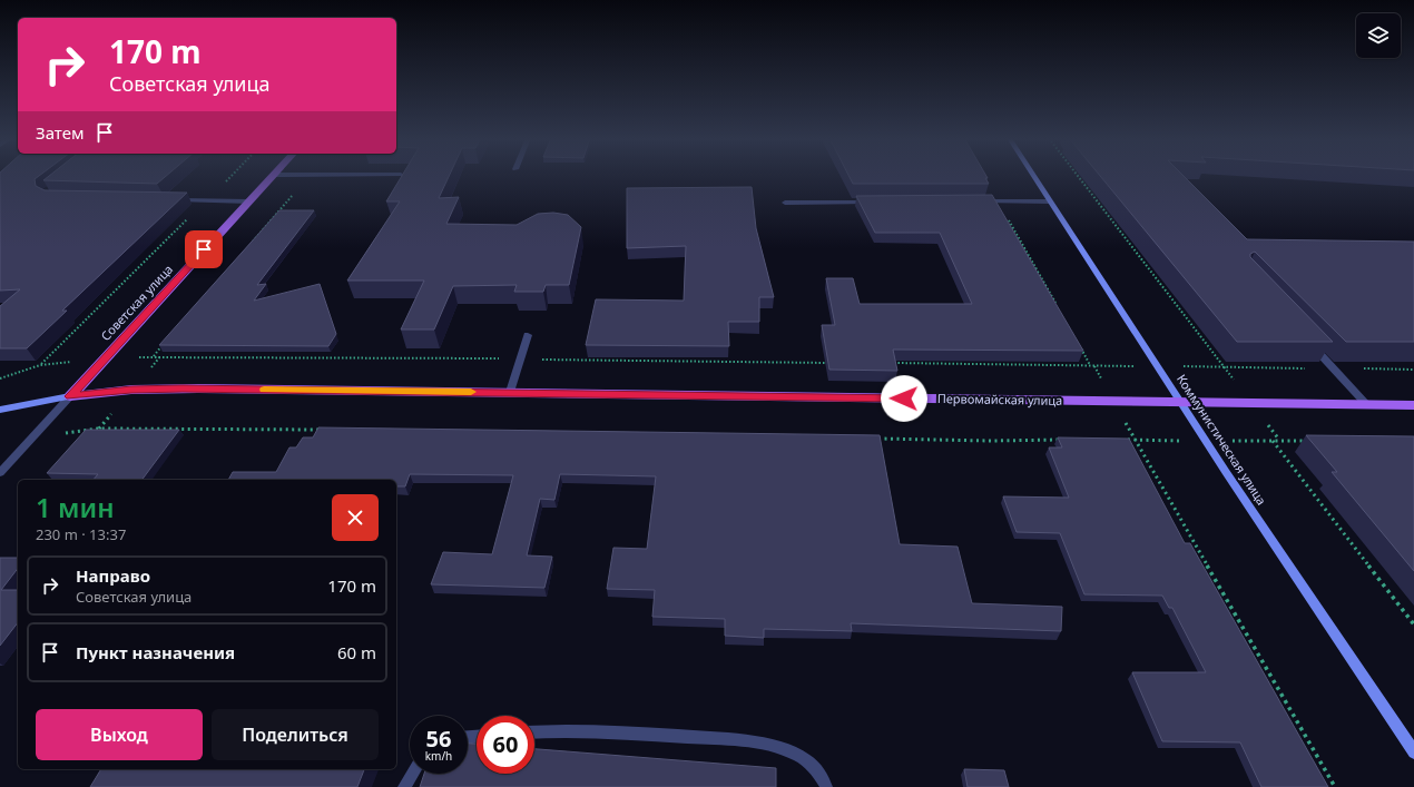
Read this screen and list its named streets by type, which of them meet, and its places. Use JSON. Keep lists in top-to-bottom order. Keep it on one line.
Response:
{"streets":{"main road":["Советская улица","Первомайская улица","Коммунистическая улица"]},"crossings":[["Советская улица","Первомайская улица"],["Первомайская улица","Коммунистическая улица"]],"page":{"turn":["170 m","Советская улица"],"then":"Затем","heading":["1 мин","230 m · 13:37"],"list":[{"name":"Направо","note":"Советская улица","value":"170 m"},{"name":"Пункт назначения","value":"60 m"}],"buttons":["Выход","Поделиться"],"speed":"56 km/h","limit":"60"}}
